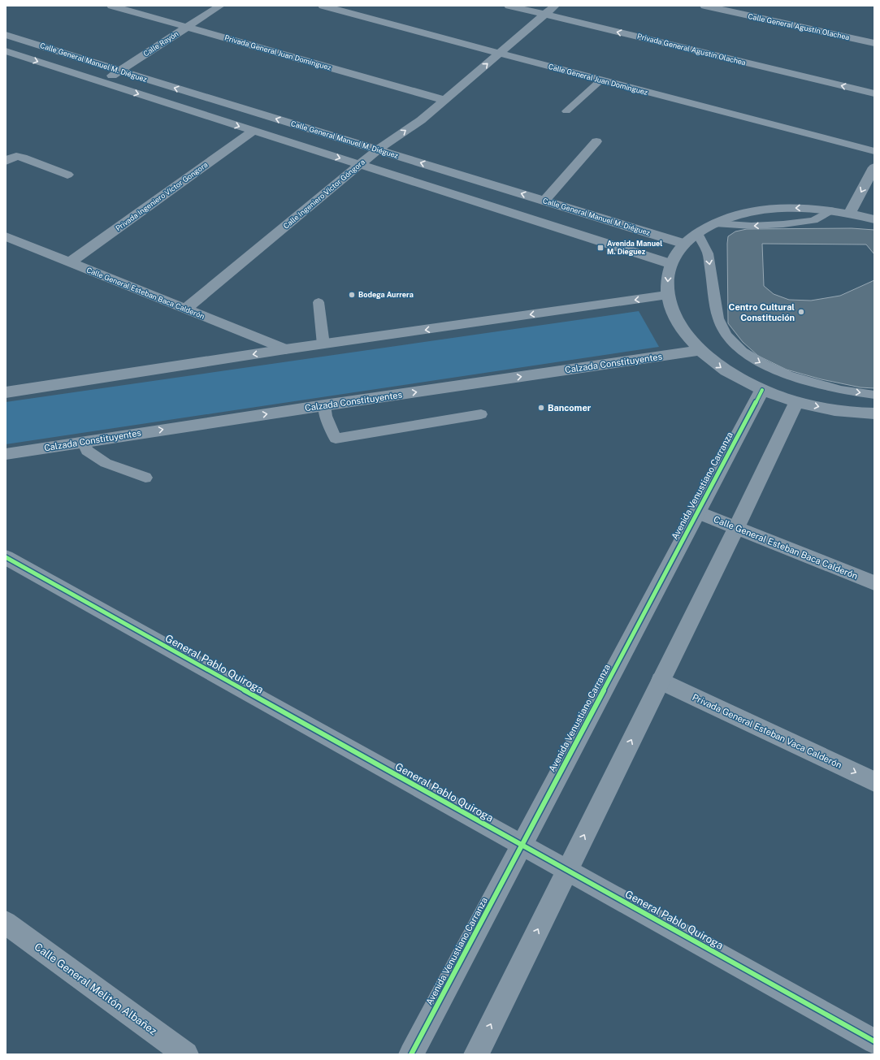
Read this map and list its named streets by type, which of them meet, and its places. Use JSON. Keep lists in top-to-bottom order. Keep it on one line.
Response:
{"streets":{"street":["Calle General Agustín Olachea","Calle Rayón","Privada General Agustín Olachea","Privada General Juan Domínguez","Calle General Manuel M. Diéguez","Calle General Juan Domínguez","Calle Ingeniero Víctor Góngora","Privada Ingeniero Víctor Gongora","Calle General Esteban Baca Calderón","Calzada Constituyentes","Avenida Venustiano Carranza","General Pablo Quiroga","Privada General Esteban Vaca Calderón","Calle General Melitón Albañez"]},"crossings":[["Calle Rayón","Privada General Juan Domínguez"],["Calle Rayón","Calle General Manuel M. Diéguez"],["Privada General Agustín Olachea","Calle Ingeniero Víctor Góngora"],["Privada General Juan Domínguez","Calle Ingeniero Víctor Góngora"],["Calle General Manuel M. Diéguez","Calle Ingeniero Víctor Góngora"],["Calle General Manuel M. Diéguez","Privada Ingeniero Víctor Gongora"],["Calle General Juan Domínguez","Calle Ingeniero Víctor Góngora"],["Calle Ingeniero Víctor Góngora","Calle General Esteban Baca Calderón"],["Privada Ingeniero Víctor Gongora","Calle General Esteban Baca Calderón"],["Calle General Esteban Baca Calderón","Avenida Venustiano Carranza"],["Avenida Venustiano Carranza","General Pablo Quiroga"]],"one_way":["Privada General Esteban Vaca Calderón"],"places":{"transit":["Avenida Manuel M. Dieguez"],"other":["Bodega Aurrera","Centro Cultural Constitución","Bancomer"]}}
